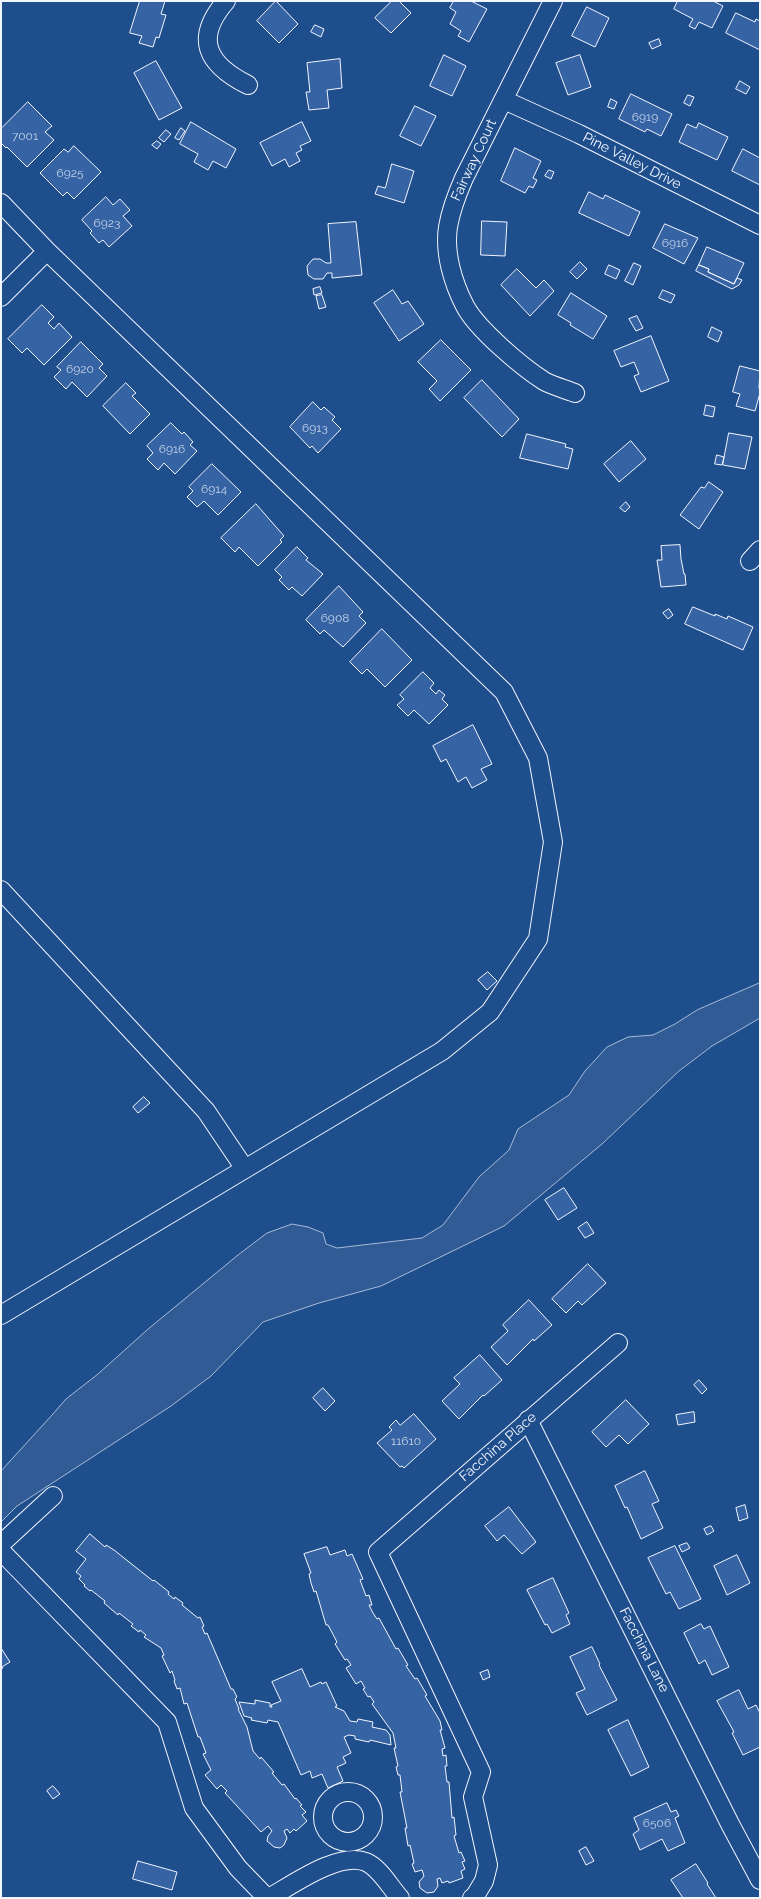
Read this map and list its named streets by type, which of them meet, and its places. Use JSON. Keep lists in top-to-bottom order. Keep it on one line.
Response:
{"streets":{"street":["Fairway Court","Pine Valley Drive","Facchina Place","Facchina Lane"]},"crossings":[["Fairway Court","Pine Valley Drive"],["Facchina Place","Facchina Lane"]],"house_numbers":["6919","7001","6925","6923","6916","6920","6913","6916","6914","6908","11610","6506"]}
